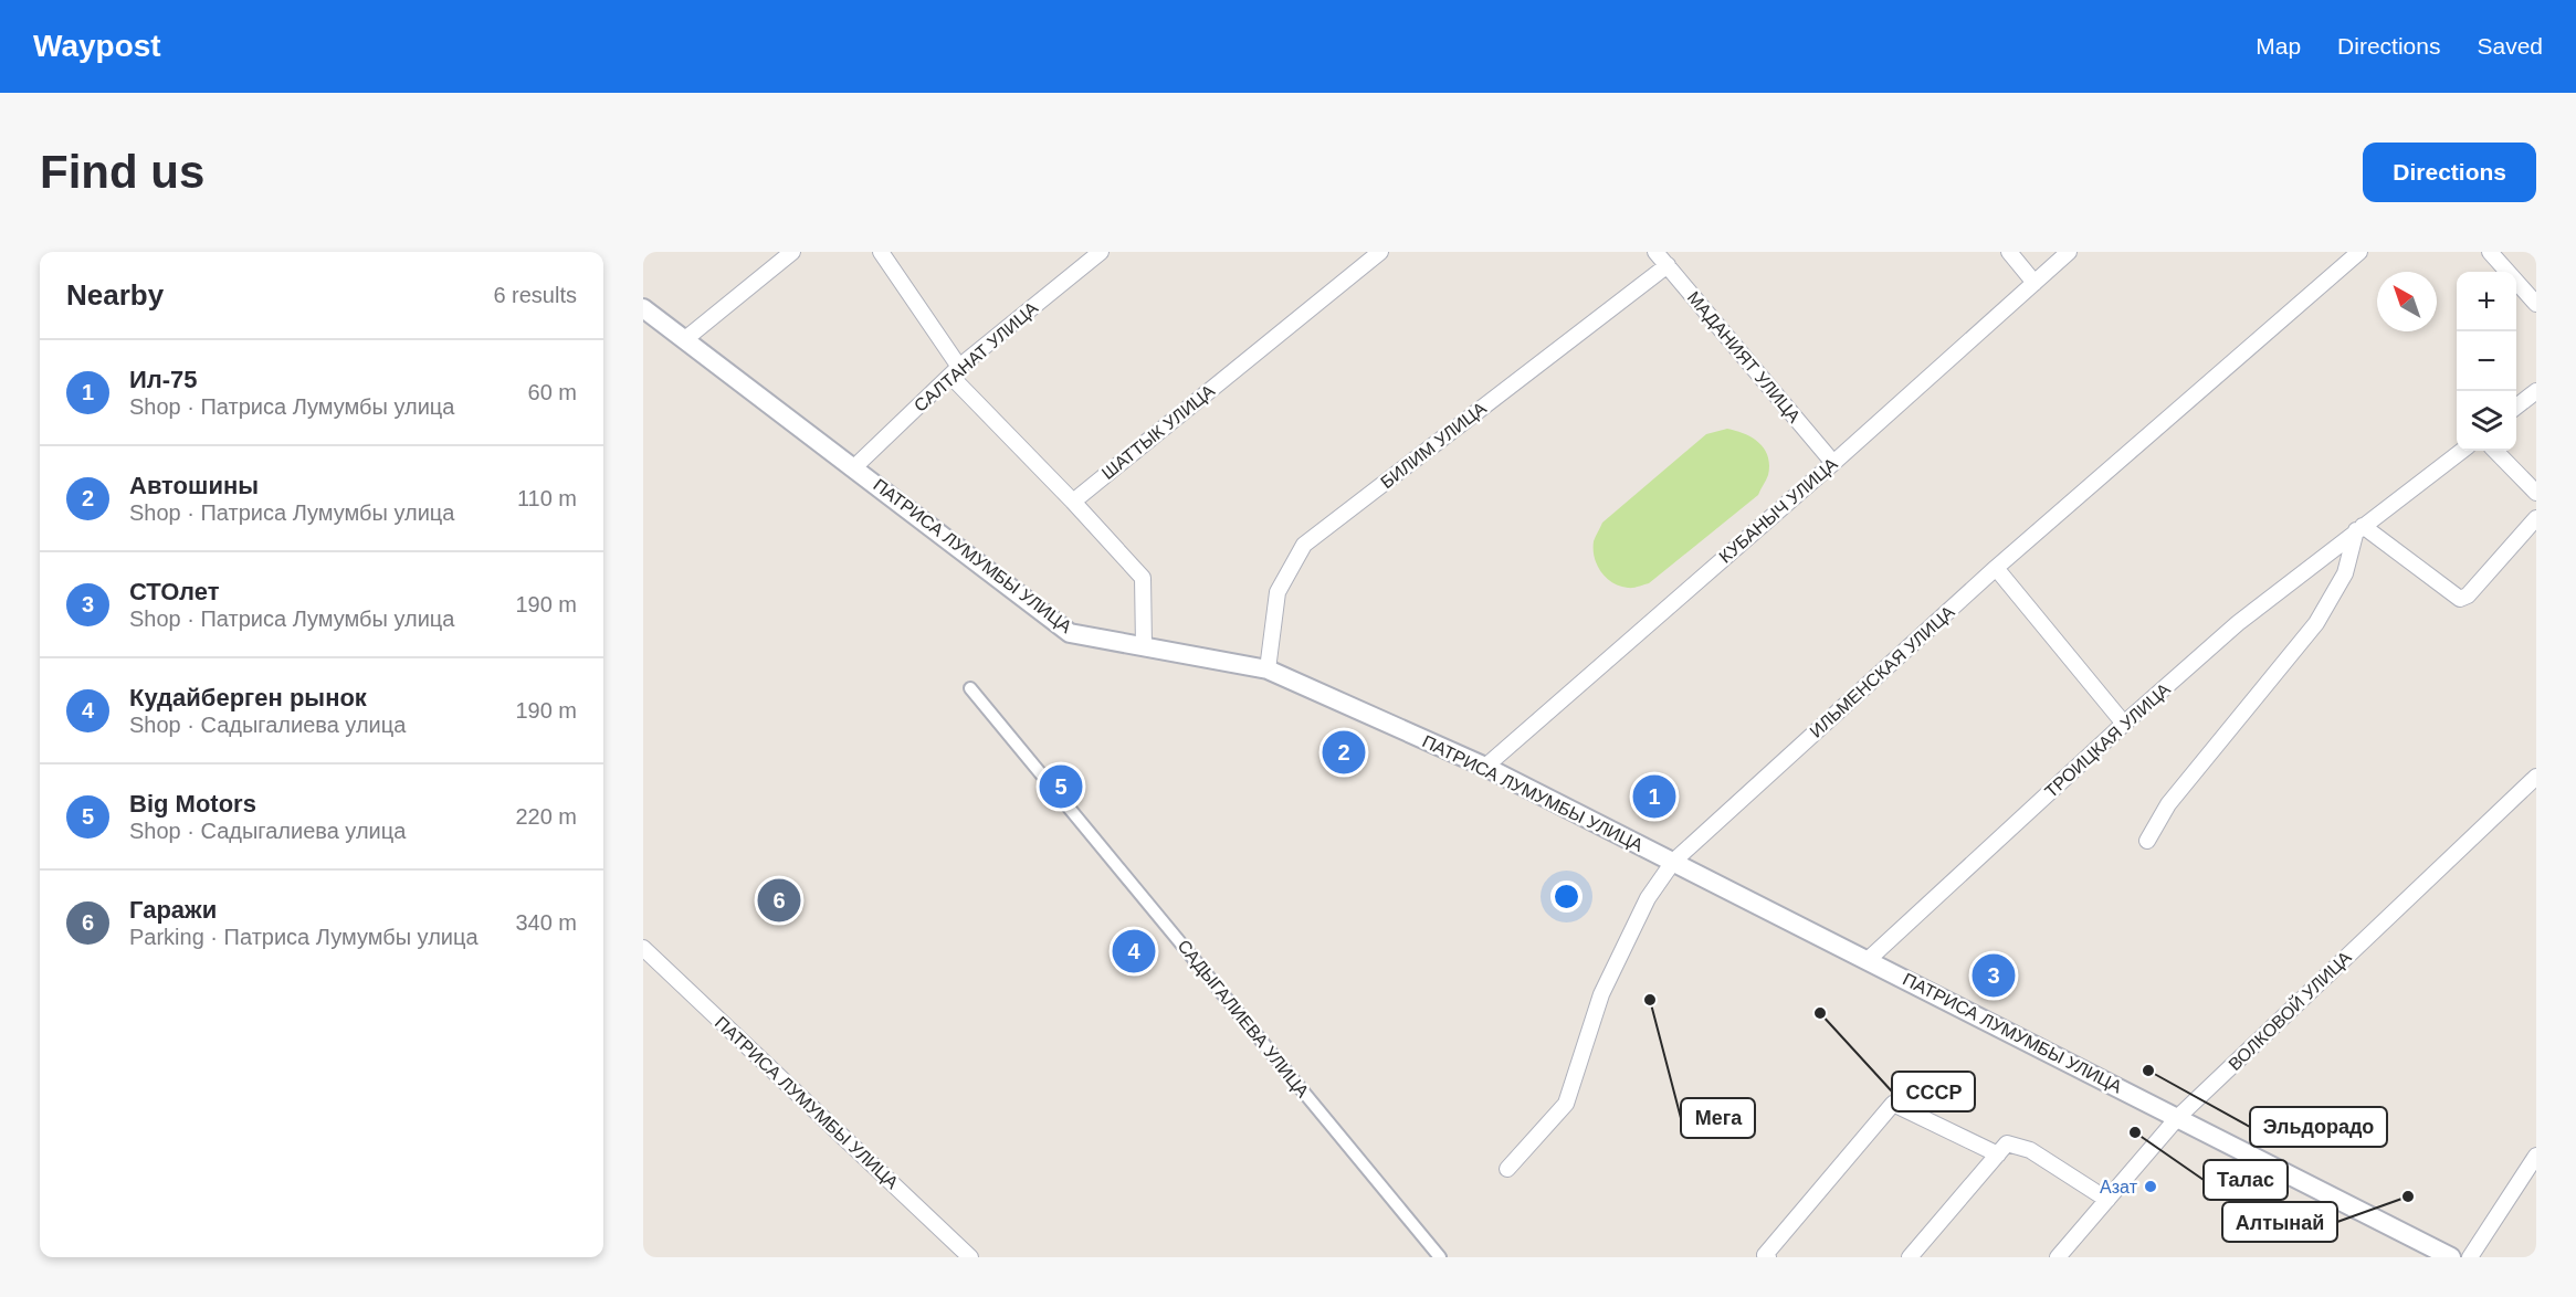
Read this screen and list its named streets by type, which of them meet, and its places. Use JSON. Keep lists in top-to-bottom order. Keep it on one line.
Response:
{"streets":{"street":["САЛТАНАТ УЛИЦА","МАДАНИЯТ УЛИЦА","ШАТТЫК УЛИЦА","БИЛИМ УЛИЦА","КУБАНЫЧ УЛИЦА","ПАТРИСА ЛУМУМБЫ УЛИЦА","ИЛЬМЕНСКАЯ УЛИЦА","ТРОИЦКАЯ УЛИЦА","ВОЛКОВОЙ УЛИЦА","САДЫГАЛИЕВА УЛИЦА"]},"crossings":[["САЛТАНАТ УЛИЦА","ПАТРИСА ЛУМУМБЫ УЛИЦА"],["МАДАНИЯТ УЛИЦА","БИЛИМ УЛИЦА"],["МАДАНИЯТ УЛИЦА","КУБАНЫЧ УЛИЦА"],["БИЛИМ УЛИЦА","ПАТРИСА ЛУМУМБЫ УЛИЦА"],["КУБАНЫЧ УЛИЦА","ПАТРИСА ЛУМУМБЫ УЛИЦА"],["ПАТРИСА ЛУМУМБЫ УЛИЦА","ИЛЬМЕНСКАЯ УЛИЦА"],["ПАТРИСА ЛУМУМБЫ УЛИЦА","ТРОИЦКАЯ УЛИЦА"],["ПАТРИСА ЛУМУМБЫ УЛИЦА","ВОЛКОВОЙ УЛИЦА"]],"places":["Мега","СССР","Эльдорадо","Талас","Азат","Алтынай"],"north":"top left","page":{"header":"Waypost","nav":["Map","Directions","Saved"],"buttons":"Directions","title":"Find us","heading":["Nearby","6 results"],"map_buttons":["+","−"],"list":[{"mark":"1","name":"Ил-75","note":"Shop · Патриса Лумумбы улица","value":"60 m"},{"mark":"2","name":"Автошины","note":"Shop · Патриса Лумумбы улица","value":"110 m"},{"mark":"3","name":"СТОлет","note":"Shop · Патриса Лумумбы улица","value":"190 m"},{"mark":"4","name":"Кудайберген рынок","note":"Shop · Садыгалиева улица","value":"190 m"},{"mark":"5","name":"Big Motors","note":"Shop · Садыгалиева улица","value":"220 m"},{"mark":"6","name":"Гаражи","note":"Parking · Патриса Лумумбы улица","value":"340 m"}],"pins":["2","5","1","6","4","3"]}}
